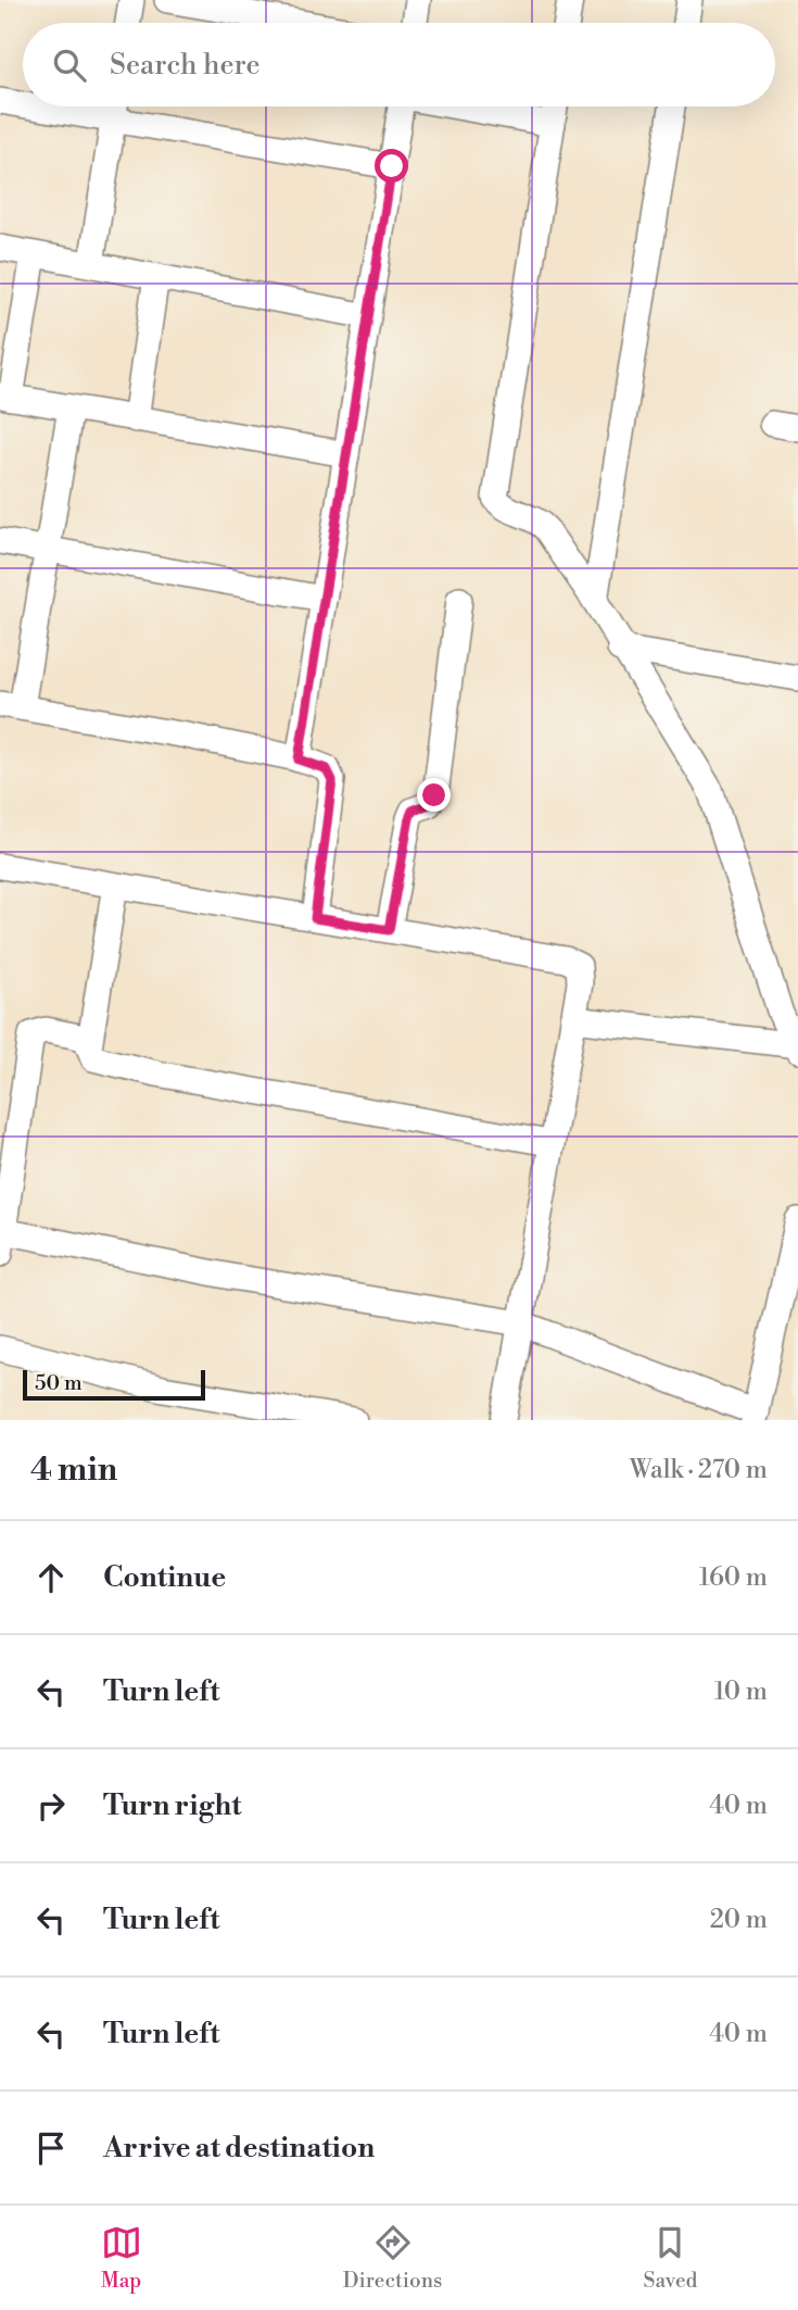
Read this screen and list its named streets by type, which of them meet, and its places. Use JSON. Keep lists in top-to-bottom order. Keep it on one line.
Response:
{"scale_bar":"50 m","page":{"search":"Search here","scale":"50 m","heading":["4 min","Walk · 270 m"],"list":[["Continue","160 m"],["Turn left","10 m"],["Turn right","40 m"],["Turn left","20 m"],["Turn left","40 m"],"Arrive at destination"],"nav":["Map","Directions","Saved"]}}
